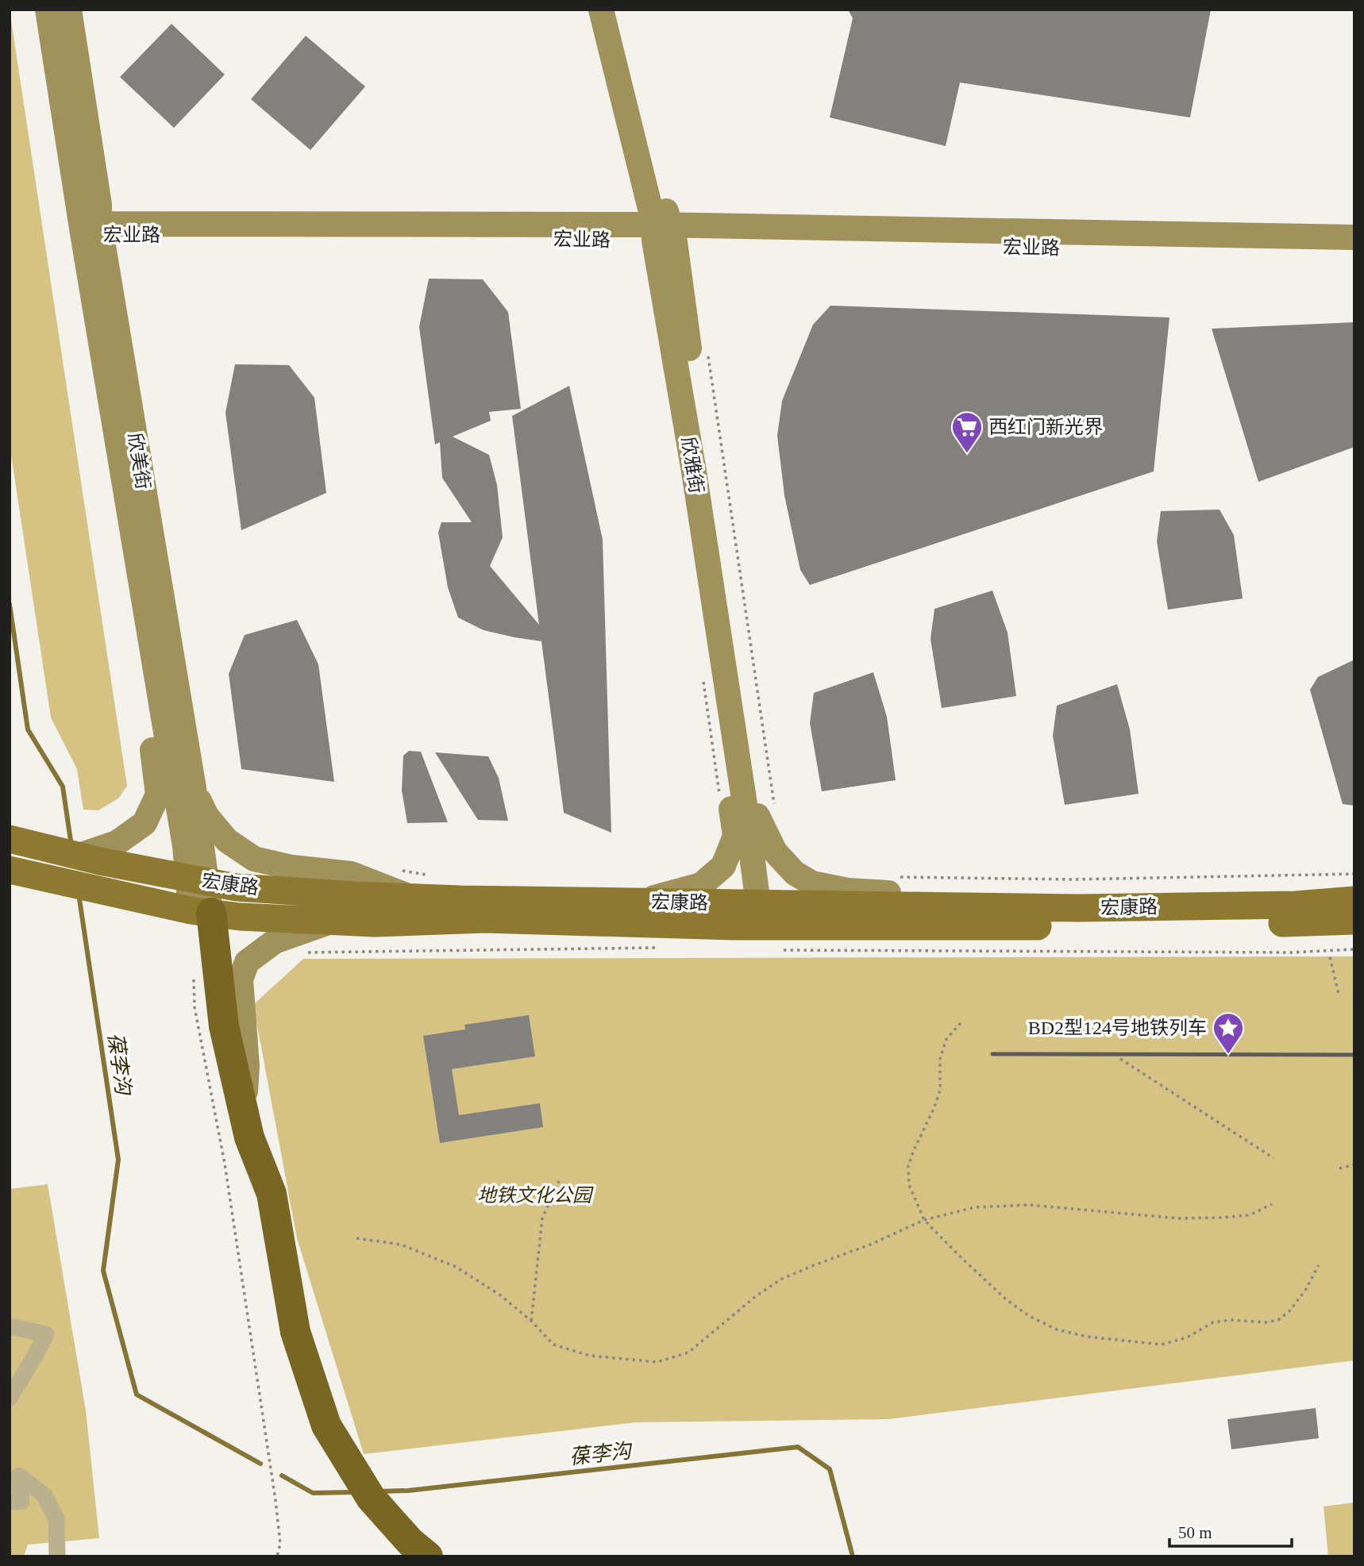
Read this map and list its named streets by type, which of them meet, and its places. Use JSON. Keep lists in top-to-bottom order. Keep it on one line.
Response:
{"streets":{"main road":["宏康路"],"street":["宏业路","欣美街","欣雅街"]},"crossings":[["宏业路","欣美街"],["宏业路","欣雅街"],["欣美街","宏康路"],["欣雅街","宏康路"]],"water":["葆李沟"],"parks":["地铁文化公园"],"places":{"supermarket":["西红门新光界"],"place":["BD2型124号地铁列车"]},"scale_bar":"50 m"}
